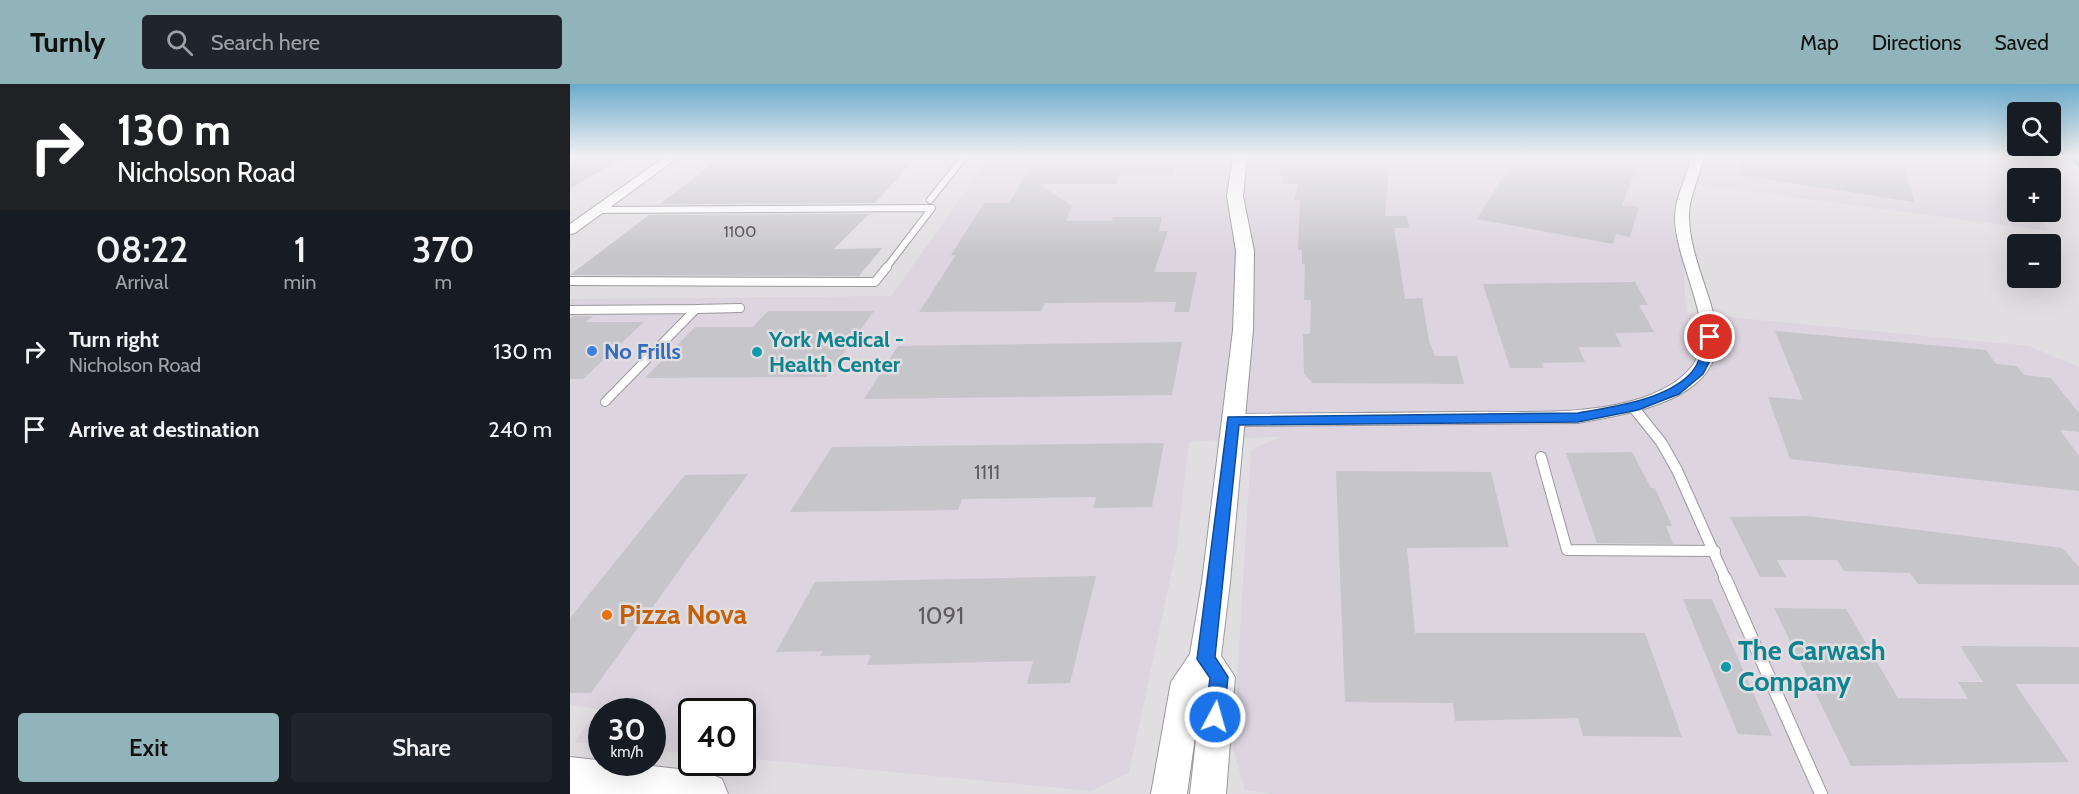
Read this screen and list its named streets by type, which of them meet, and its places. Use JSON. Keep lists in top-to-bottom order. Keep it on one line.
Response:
{"places":["No Frills","York Medical - Health Center","Pizza Nova","The Carwash Company"],"house_numbers":["1100","1111","1091"],"page":{"header":"Turnly","search":"Search here","nav":["Map","Directions","Saved"],"turn":["130 m","Nicholson Road"],"map_buttons":["+","−"],"eta":["08:22","Arrival","1","min","370","m"],"list":[{"name":"Turn right","note":"Nicholson Road","value":"130 m"},{"name":"Arrive at destination","value":"240 m"}],"speed":"30 km/h","limit":"40","buttons":["Exit","Share"]}}
